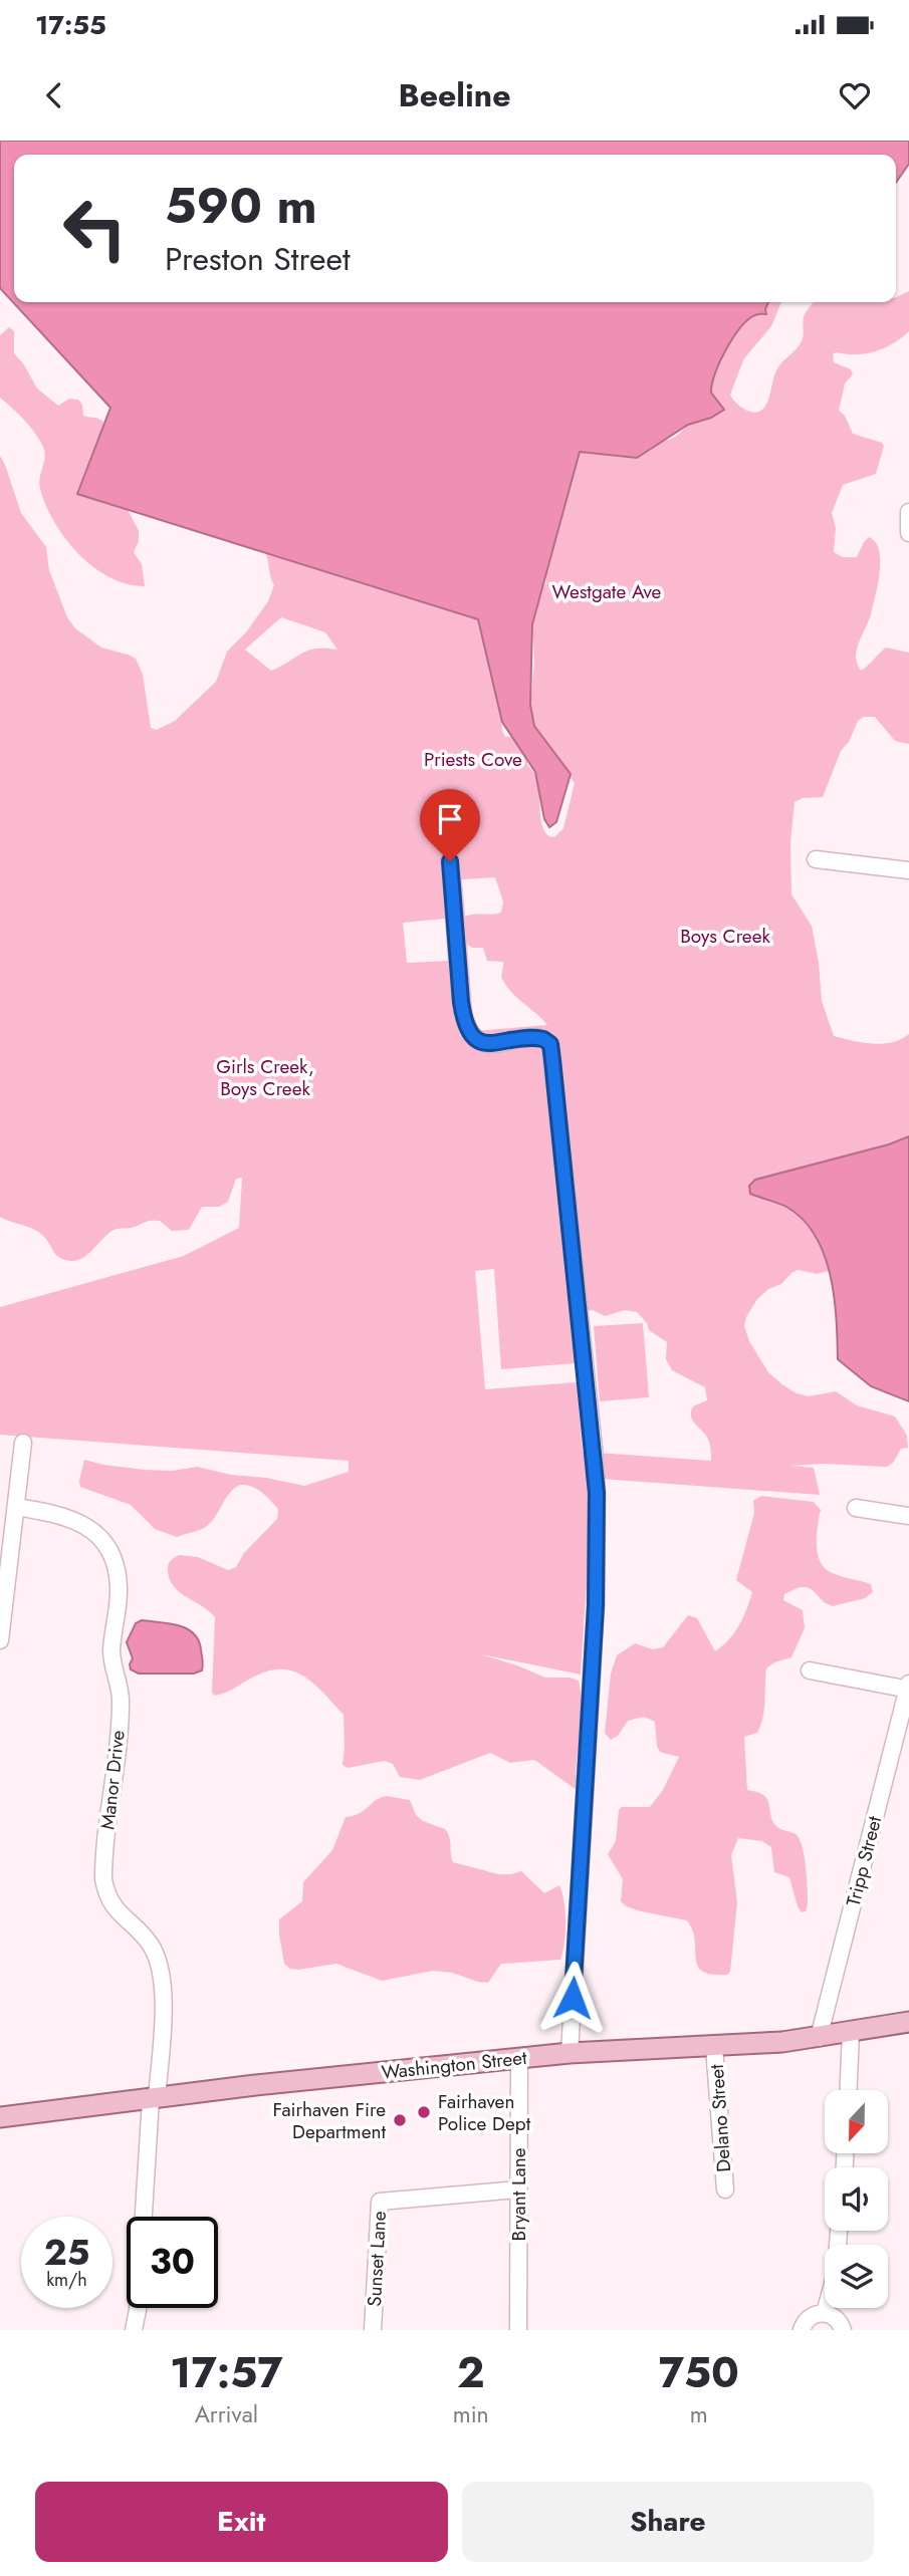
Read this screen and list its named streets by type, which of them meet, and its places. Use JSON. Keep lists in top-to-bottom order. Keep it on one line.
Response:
{"streets":{"main road":["Washington Street"],"street":["Manor Drive","Tripp Street","Delano Street","Bryant Lane","Sunset Lane"]},"crossings":[["Manor Drive","Washington Street"],["Tripp Street","Washington Street"],["Washington Street","Delano Street"],["Washington Street","Bryant Lane"],["Bryant Lane","Sunset Lane"]],"parks":["Westgate Ave","Priests Cove","Boys Creek","Girls Creek, Boys Creek"],"places":["Fairhaven Police Dept","Fairhaven Fire Department"],"north":"bottom","page":{"status":"17:55","header":"Beeline","turn":["590 m","Preston Street"],"speed":"25 km/h","limit":"30","eta":["17:57","Arrival","2","min","750","m"],"buttons":["Exit","Share"]}}
